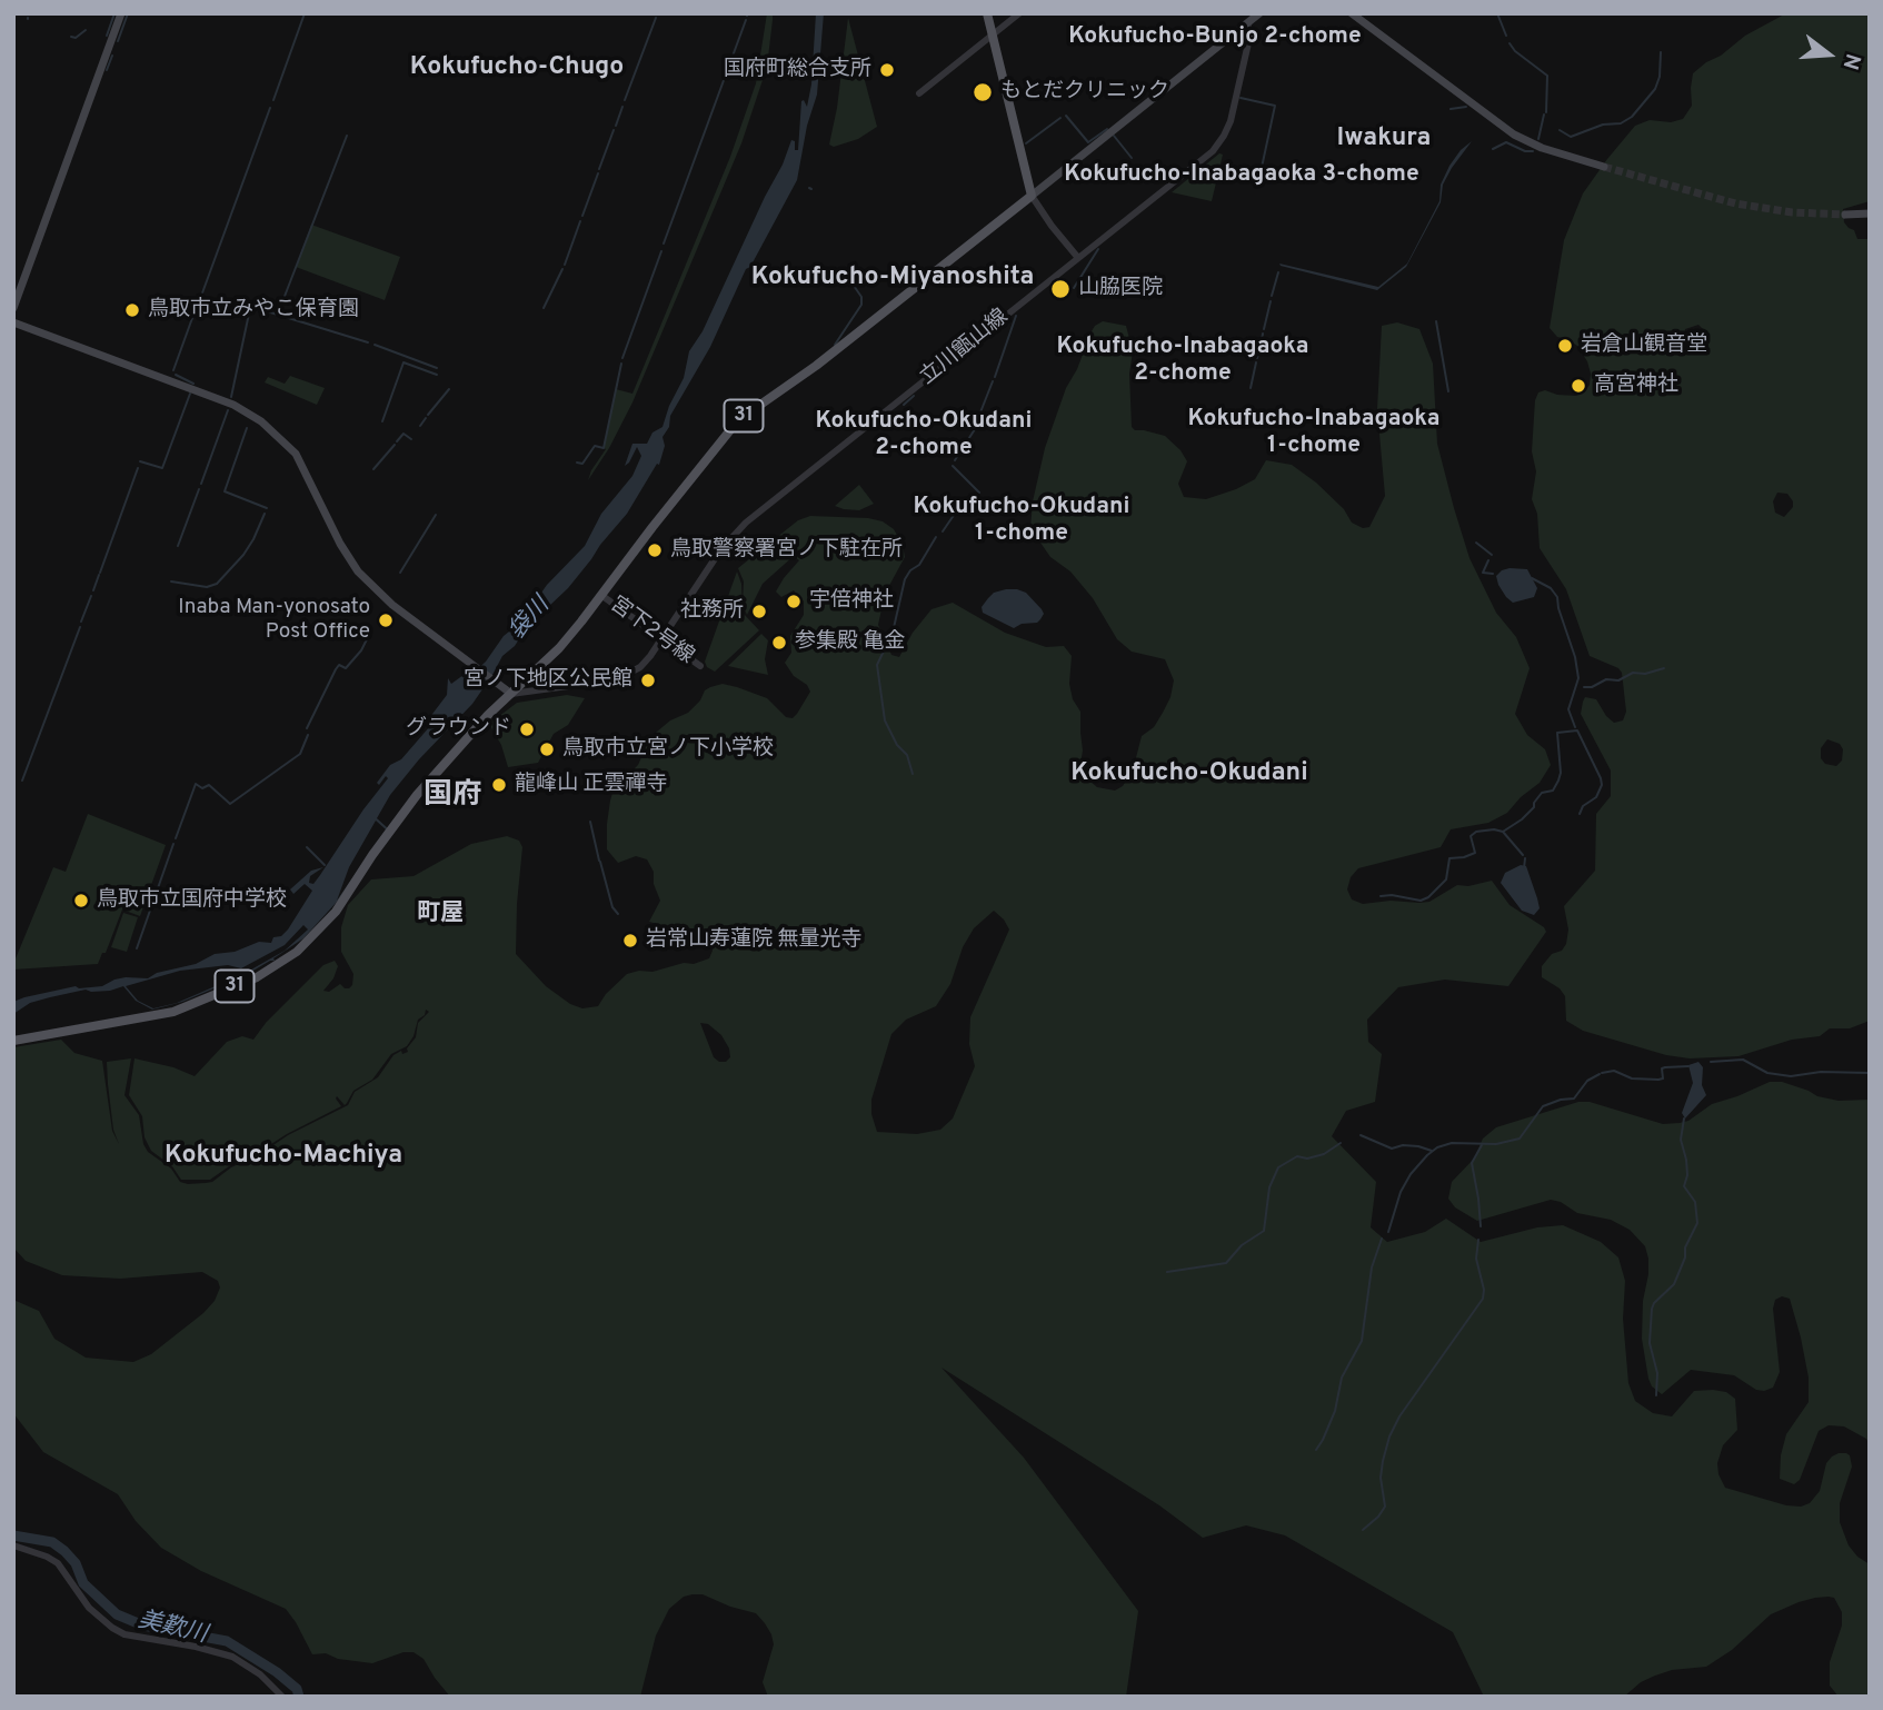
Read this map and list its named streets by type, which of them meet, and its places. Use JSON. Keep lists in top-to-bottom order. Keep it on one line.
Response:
{"streets":{"main road":["31"],"street":["立川甑山線","宮下2号線"]},"crossings":[["立川甑山線","31"],["立川甑山線","宮下2号線"],["31","宮下2号線"]],"districts":["Kokufucho-Bunjo 2-chome","Kokufucho-Chugo","Iwakura","Kokufucho-Inabagaoka 3-chome","Kokufucho-Miyanoshita","Kokufucho-Inabagaoka 2-chome","Kokufucho-Inabagaoka 1-chome","Kokufucho-Okudani 2-chome","Kokufucho-Okudani 1-chome","Kokufucho-Okudani","国府","町屋","Kokufucho-Machiya"],"water":["袋川","美歎川"],"places":["国府町総合支所","もとだクリニック","山脇医院","鳥取市立みやこ保育園","岩倉山観音堂","高宮神社","鳥取警察署宮ノ下駐在所","宇倍神社","社務所","Inaba Man-yonosato Post Office","参集殿 亀金","宮ノ下地区公民館","グラウンド","鳥取市立宮ノ下小学校","龍峰山 正雲禪寺","鳥取市立国府中学校","岩常山寿蓮院 無量光寺"],"north":"right"}
